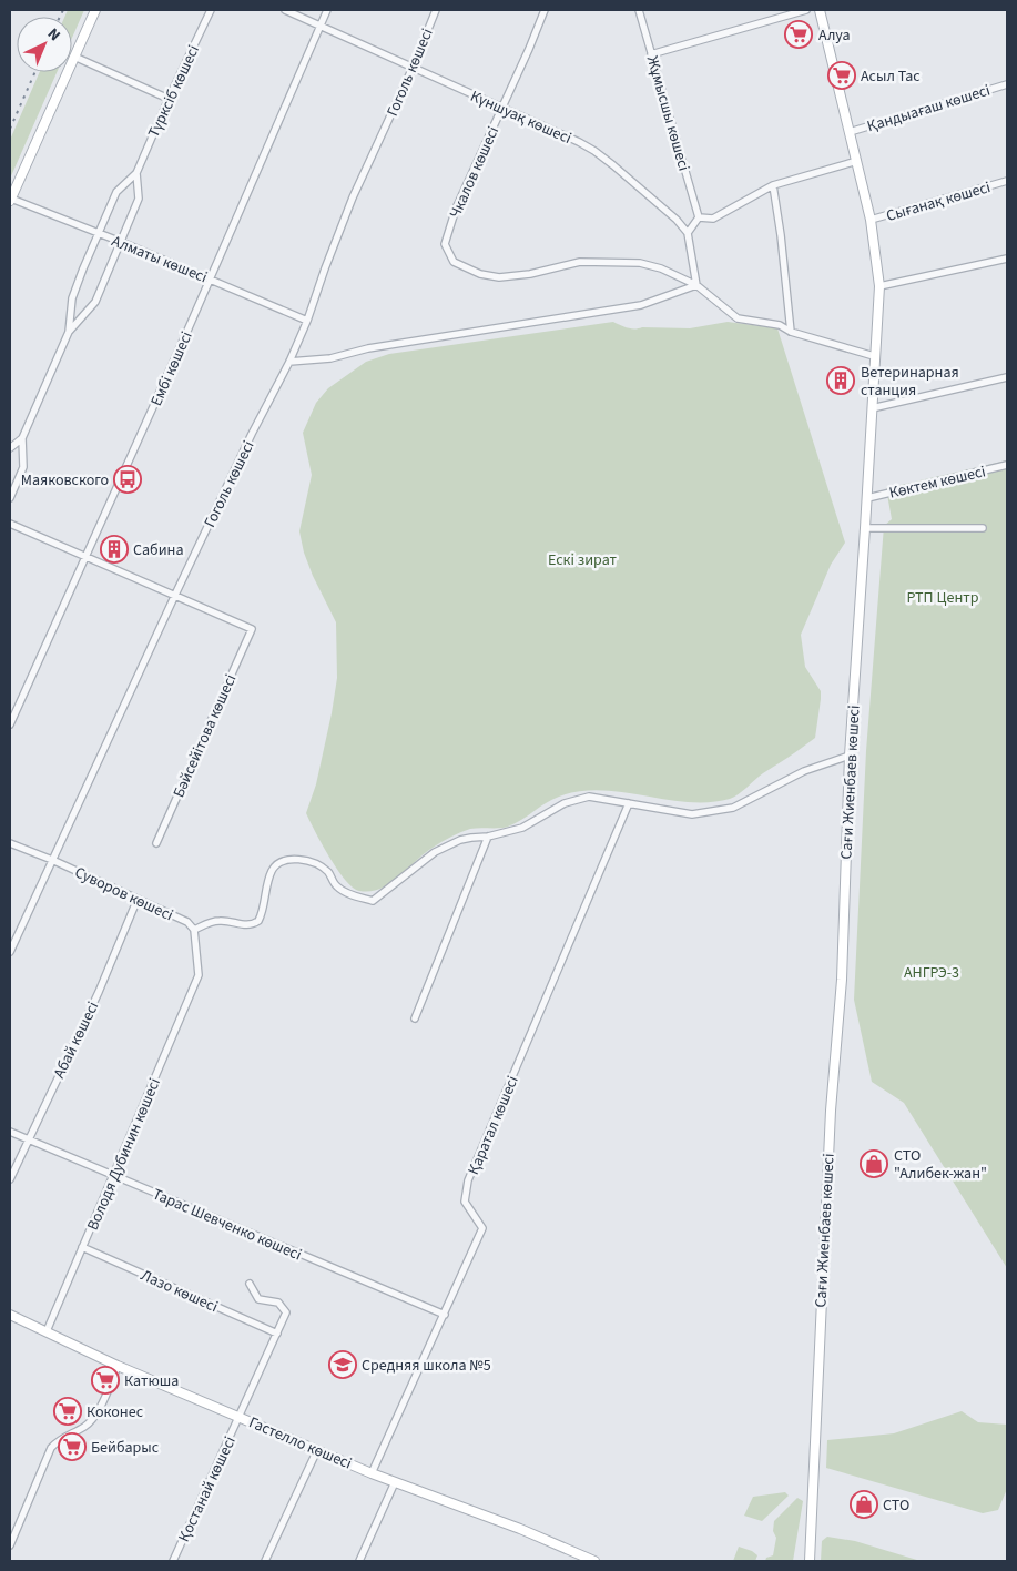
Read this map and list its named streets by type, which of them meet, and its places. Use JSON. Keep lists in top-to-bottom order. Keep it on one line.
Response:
{"streets":{"main road":["Сағи Жиенбаев көшесі","Гастелло көшесі"],"street":["Гоголь көшесі","Түрксіб көшесі","Қандыағаш көшесі","Жұмысшы көшесі","Күншуақ көшесі","Чкалов көшесі","Сығанақ көшесі","Алматы көшесі","Ембі көшесі","Көктем көшесі","Бәйсейітова көшесі","Суворов көшесі","Абай көшесі","Қаратал көшесі","Володя Дубинин көшесі","Тарас Шевченко көшесі","Лазо көшесі","Қостанай көшесі"]},"crossings":[["Гоголь көшесі","Күншуақ көшесі"],["Гоголь көшесі","Алматы көшесі"],["Гоголь көшесі","Бәйсейітова көшесі"],["Гоголь көшесі","Суворов көшесі"],["Түрксіб көшесі","Алматы көшесі"],["Қандыағаш көшесі","Сағи Жиенбаев көшесі"],["Күншуақ көшесі","Чкалов көшесі"],["Күншуақ көшесі","Ембі көшесі"],["Сығанақ көшесі","Сағи Жиенбаев көшесі"],["Алматы көшесі","Ембі көшесі"],["Көктем көшесі","Сағи Жиенбаев көшесі"],["Суворов көшесі","Абай көшесі"],["Суворов көшесі","Володя Дубинин көшесі"],["Абай көшесі","Тарас Шевченко көшесі"],["Қаратал көшесі","Тарас Шевченко көшесі"],["Қаратал көшесі","Гастелло көшесі"],["Володя Дубинин көшесі","Тарас Шевченко көшесі"],["Володя Дубинин көшесі","Лазо көшесі"],["Володя Дубинин көшесі","Гастелло көшесі"],["Гастелло көшесі","Қостанай көшесі"]],"parks":["Ескі зират","РТП Центр","АНГРЭ-3"],"places":{"supermarket":["Алуа","Асыл Тас","Катюша","Коконес","Бейбарыс"],"building":["Ветеринарная станция","Сабина"],"bus stop":["Маяковского"],"shop":["СТО \"Алибек-жан\"","СТО"],"school or university":["Средняя школа №5"]},"north":"top right"}
